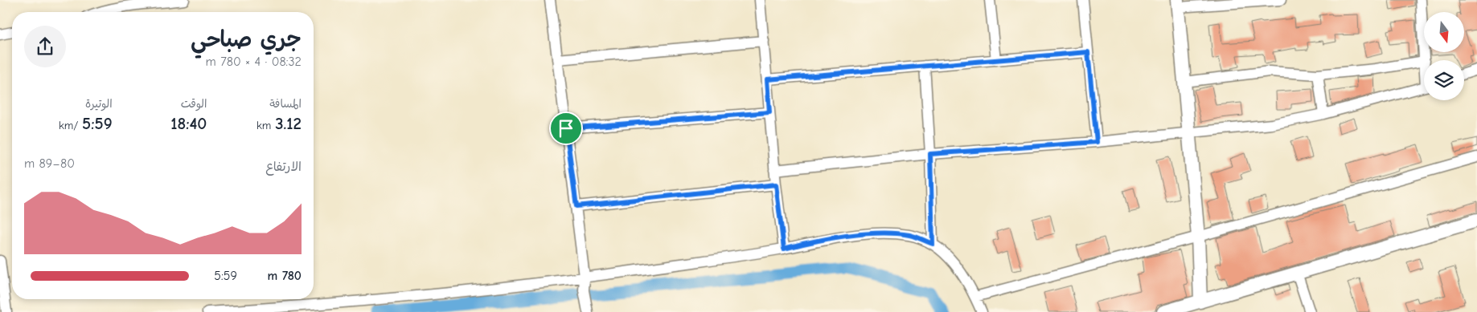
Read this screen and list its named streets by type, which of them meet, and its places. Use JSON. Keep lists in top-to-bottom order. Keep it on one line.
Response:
{"north":"bottom","page":{"heading":["جري صباحي","08:32 · 4 × 780 m"],"stats":[["المسافة","3.12 km"],["الوقت","18:40"],["الوتيرة","5:59 /km"]],"chart":["الارتفاع","80–89 m"],"list":[{"name":"780 m","note":"5:59"}]}}
